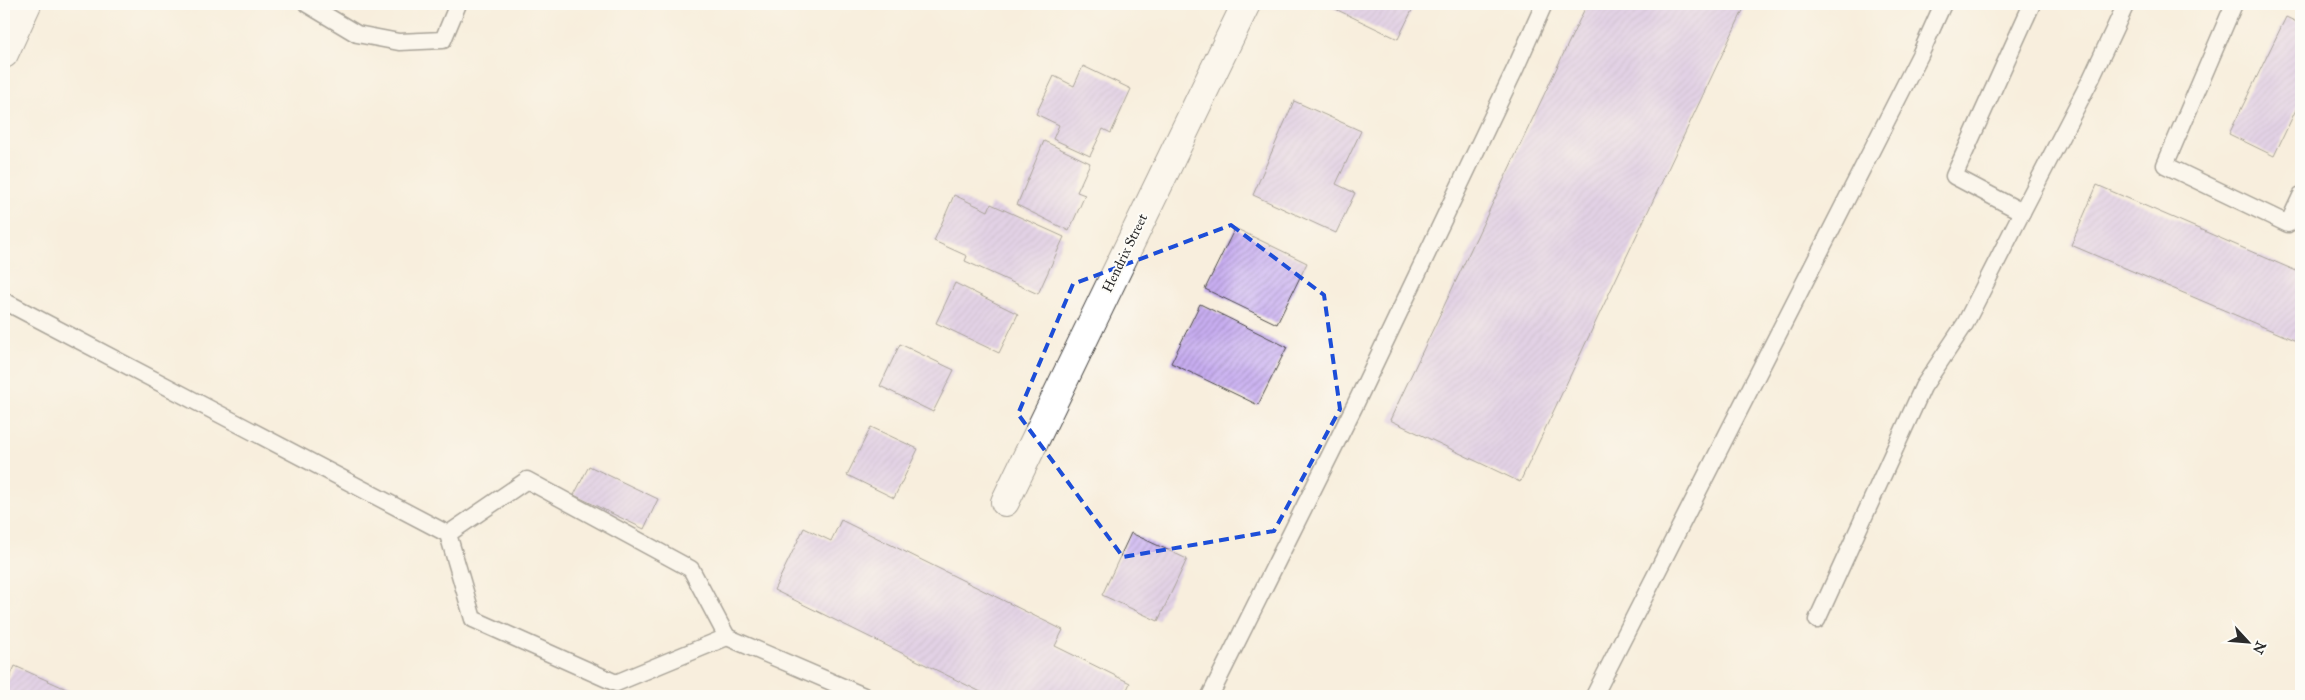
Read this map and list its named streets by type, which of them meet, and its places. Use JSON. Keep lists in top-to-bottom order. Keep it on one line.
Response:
{"streets":{"street":["Hendrix Street"]},"north":"bottom right"}
